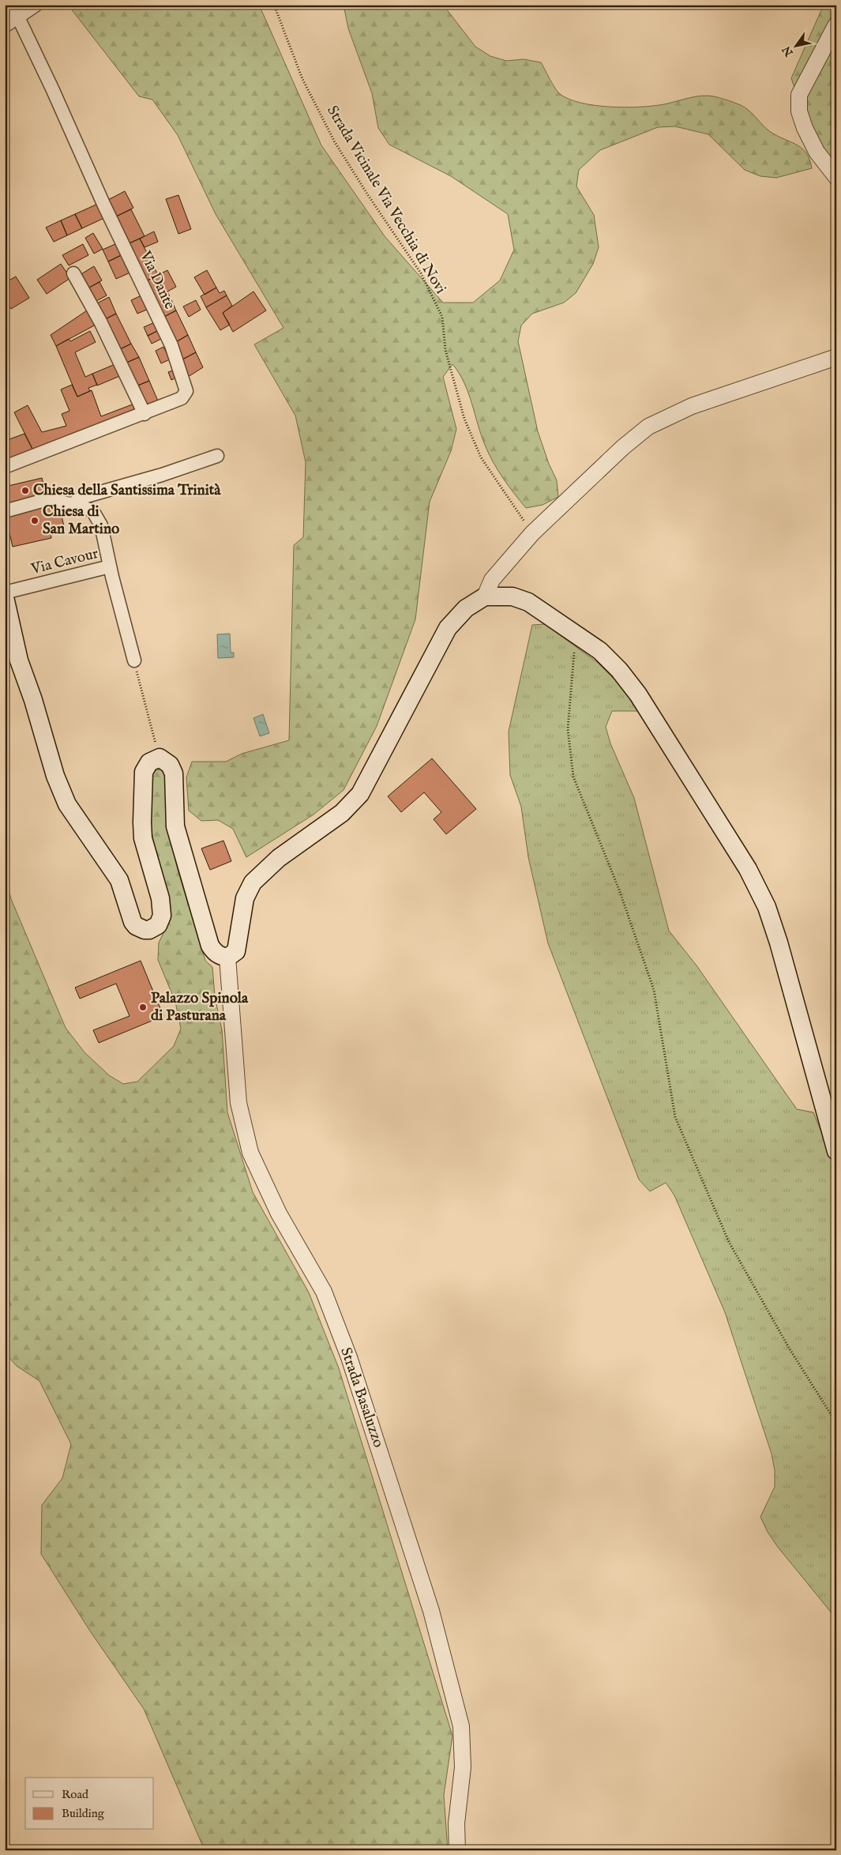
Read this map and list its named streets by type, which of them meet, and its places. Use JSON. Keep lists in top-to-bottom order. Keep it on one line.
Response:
{"streets":{"street":["Via Dante","Via Cavour","Strada Basaluzzo"],"path":["Strada Vicinale Via Vecchia di Novi"]},"places":["Chiesa della Santissima Trinità","Chiesa di San Martino","Palazzo Spinola di Pasturana"],"legend":["Road","Building"],"north":"bottom left"}
